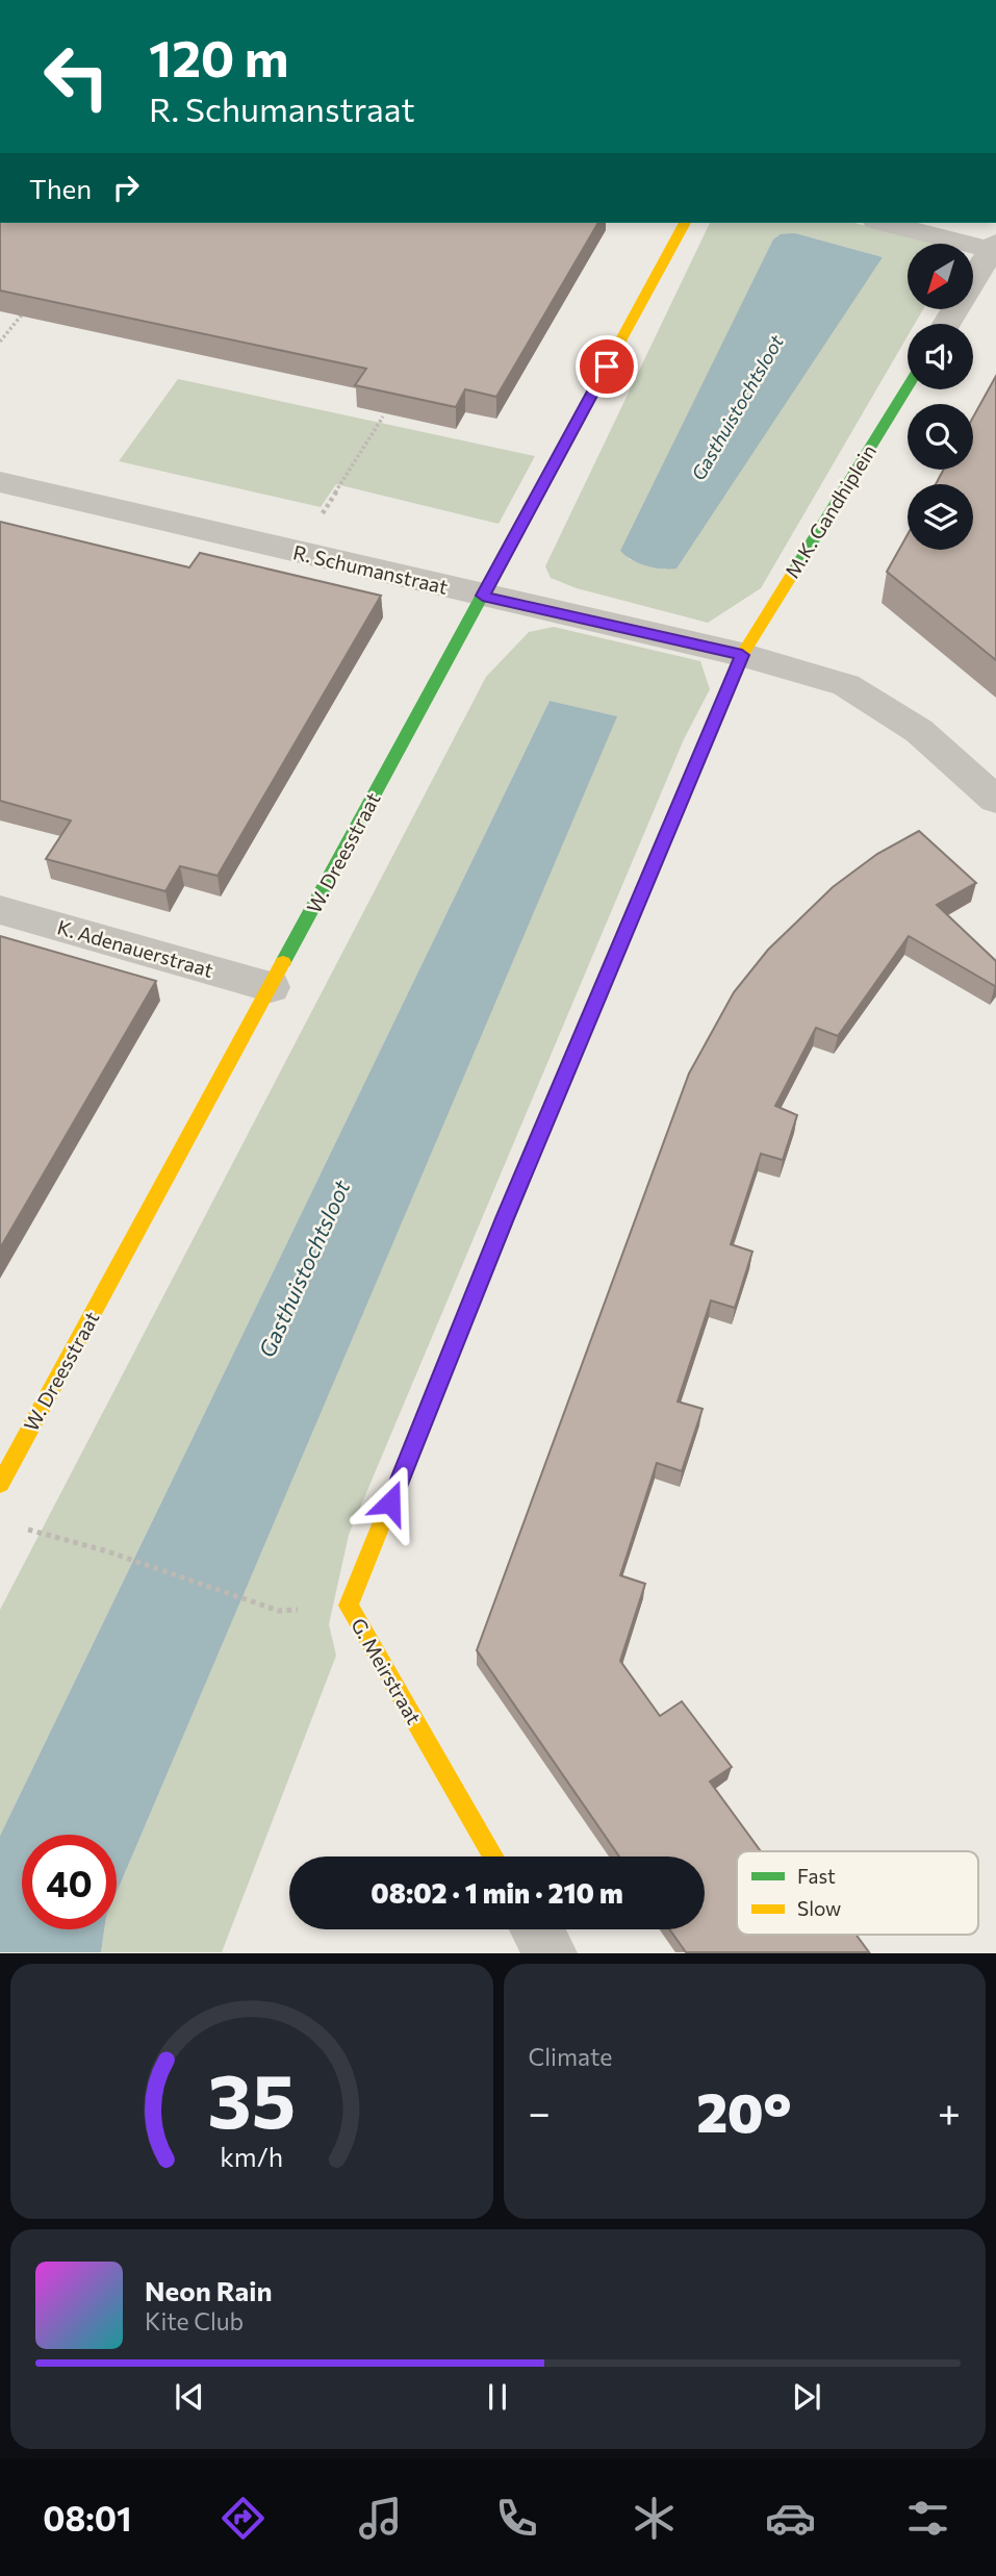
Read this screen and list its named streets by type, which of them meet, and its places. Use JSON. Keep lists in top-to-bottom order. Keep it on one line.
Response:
{"streets":{"street":["M.K. Gandhiplein","R. Schumanstraat","W. Dreesstraat","K. Adenauerstraat","G. Meirstraat"]},"crossings":[["M.K. Gandhiplein","R. Schumanstraat"],["M.K. Gandhiplein","G. Meirstraat"],["R. Schumanstraat","W. Dreesstraat"],["R. Schumanstraat","G. Meirstraat"],["W. Dreesstraat","K. Adenauerstraat"]],"water":["Gasthuistochtsloot"],"legend":["Fast","Slow"],"north":"bottom left","page":{"turn":["120 m","R. Schumanstraat"],"then":"Then","limit":"40","trip":"08:02 · 1 min · 210 m","tile":"Climate","heat":["−","20°","+"],"song":["Neon Rain","Kite Club"],"tabs":"08:01","gauge":["35","km/h"]}}
